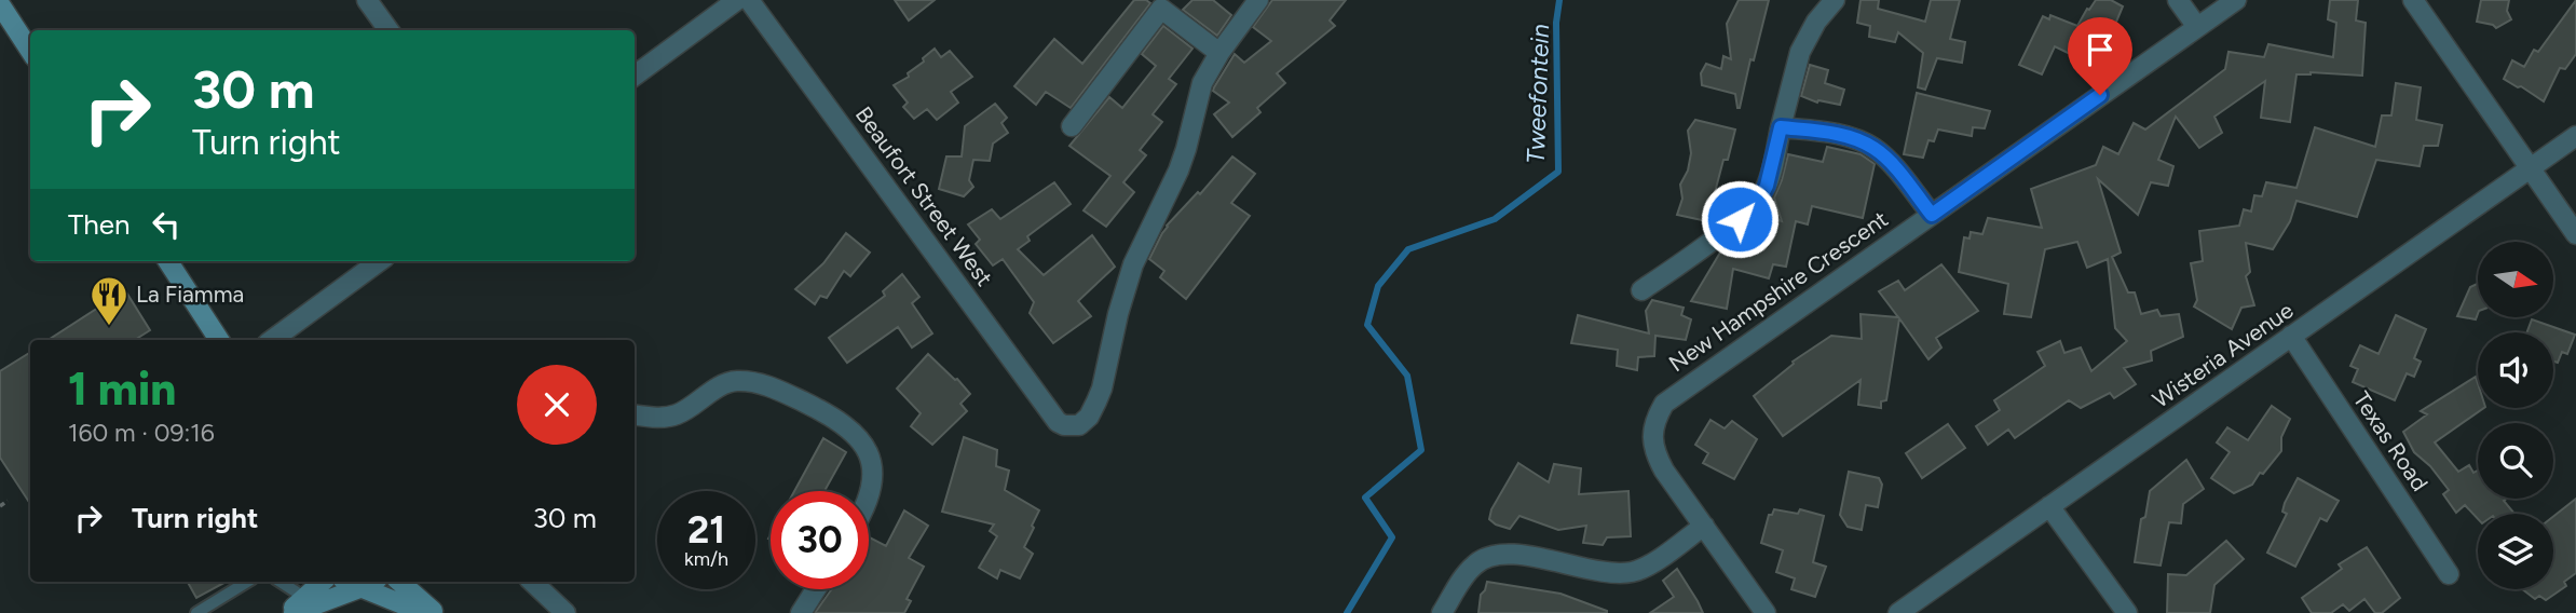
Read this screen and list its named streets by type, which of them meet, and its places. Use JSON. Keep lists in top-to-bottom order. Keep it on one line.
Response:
{"streets":{"street":["Beaufort Street West","New Hampshire Crescent","Wisteria Avenue","Texas Road"]},"crossings":[["Wisteria Avenue","Texas Road"]],"water":["Tweefontein"],"places":{"restaurant":["La Fiamma"]},"north":"right","page":{"turn":["30 m","Turn right"],"then":"Then","heading":["1 min","160 m · 09:16"],"list":[{"name":"Turn right","value":"30 m"}],"speed":"21 km/h","limit":"30"}}
